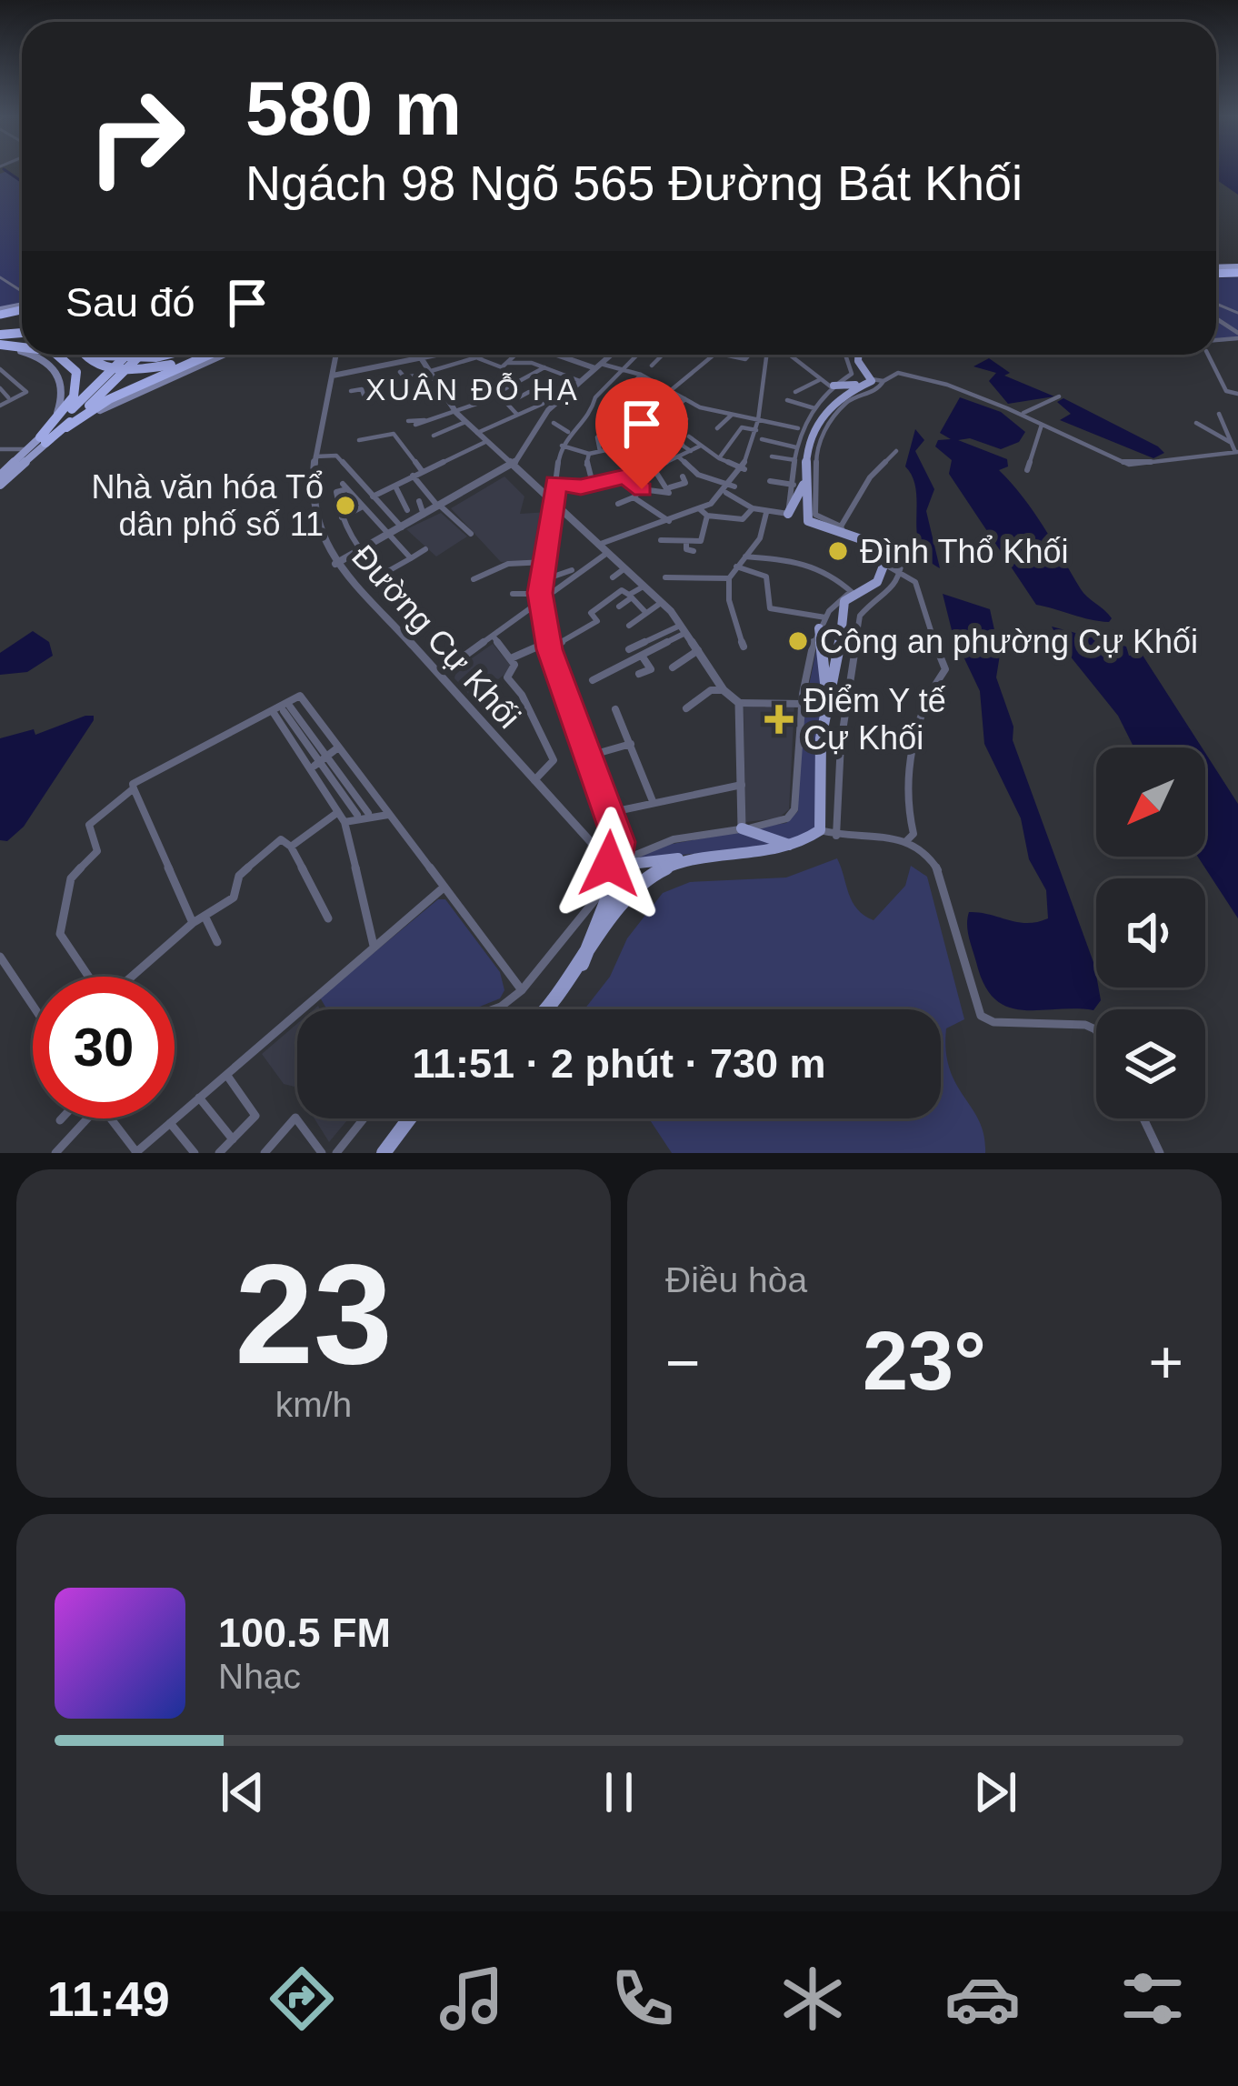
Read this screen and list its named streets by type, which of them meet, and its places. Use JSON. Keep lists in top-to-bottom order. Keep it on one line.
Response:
{"streets":{"street":["Đường Cự Khối"]},"districts":["XUÂN ĐỖ HẠ"],"places":{"other":["Nhà văn hóa Tổ dân phố số 11","Đình Thổ Khối","Công an phường Cự Khối"],"health":["Điểm Y tế Cự Khối"]},"north":"bottom left","page":{"turn":["580 m","Ngách 98 Ngõ 565 Đường Bát Khối"],"then":"Sau đó","limit":"30","trip":"11:51 · 2 phút · 730 m","tile":[["23","km/h"],"Điều hòa"],"heat":["−","23°","+"],"song":["100.5 FM","Nhạc"],"tabs":"11:49"}}
